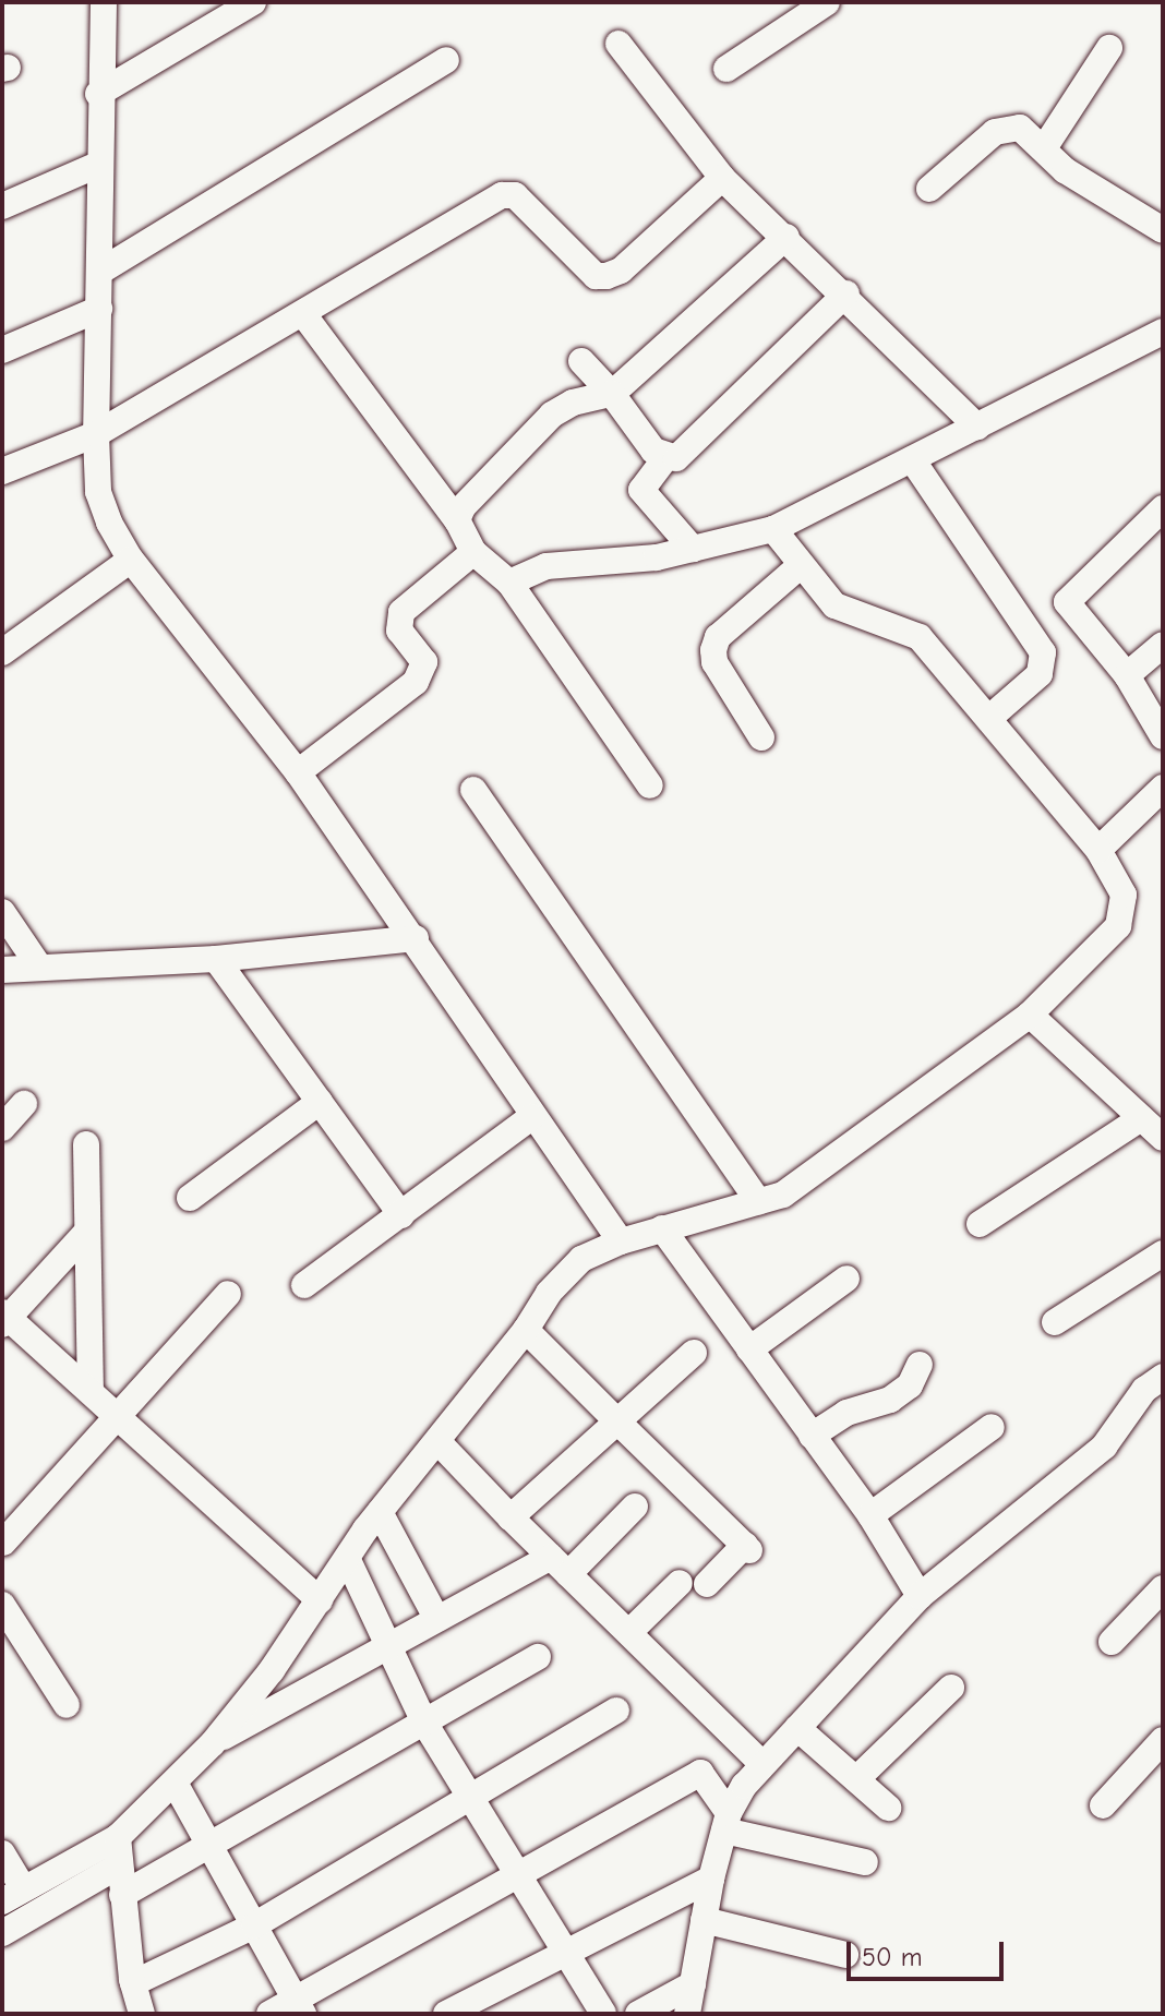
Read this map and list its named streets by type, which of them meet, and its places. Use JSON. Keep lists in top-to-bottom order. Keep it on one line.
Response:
{"scale_bar":"50 m"}
